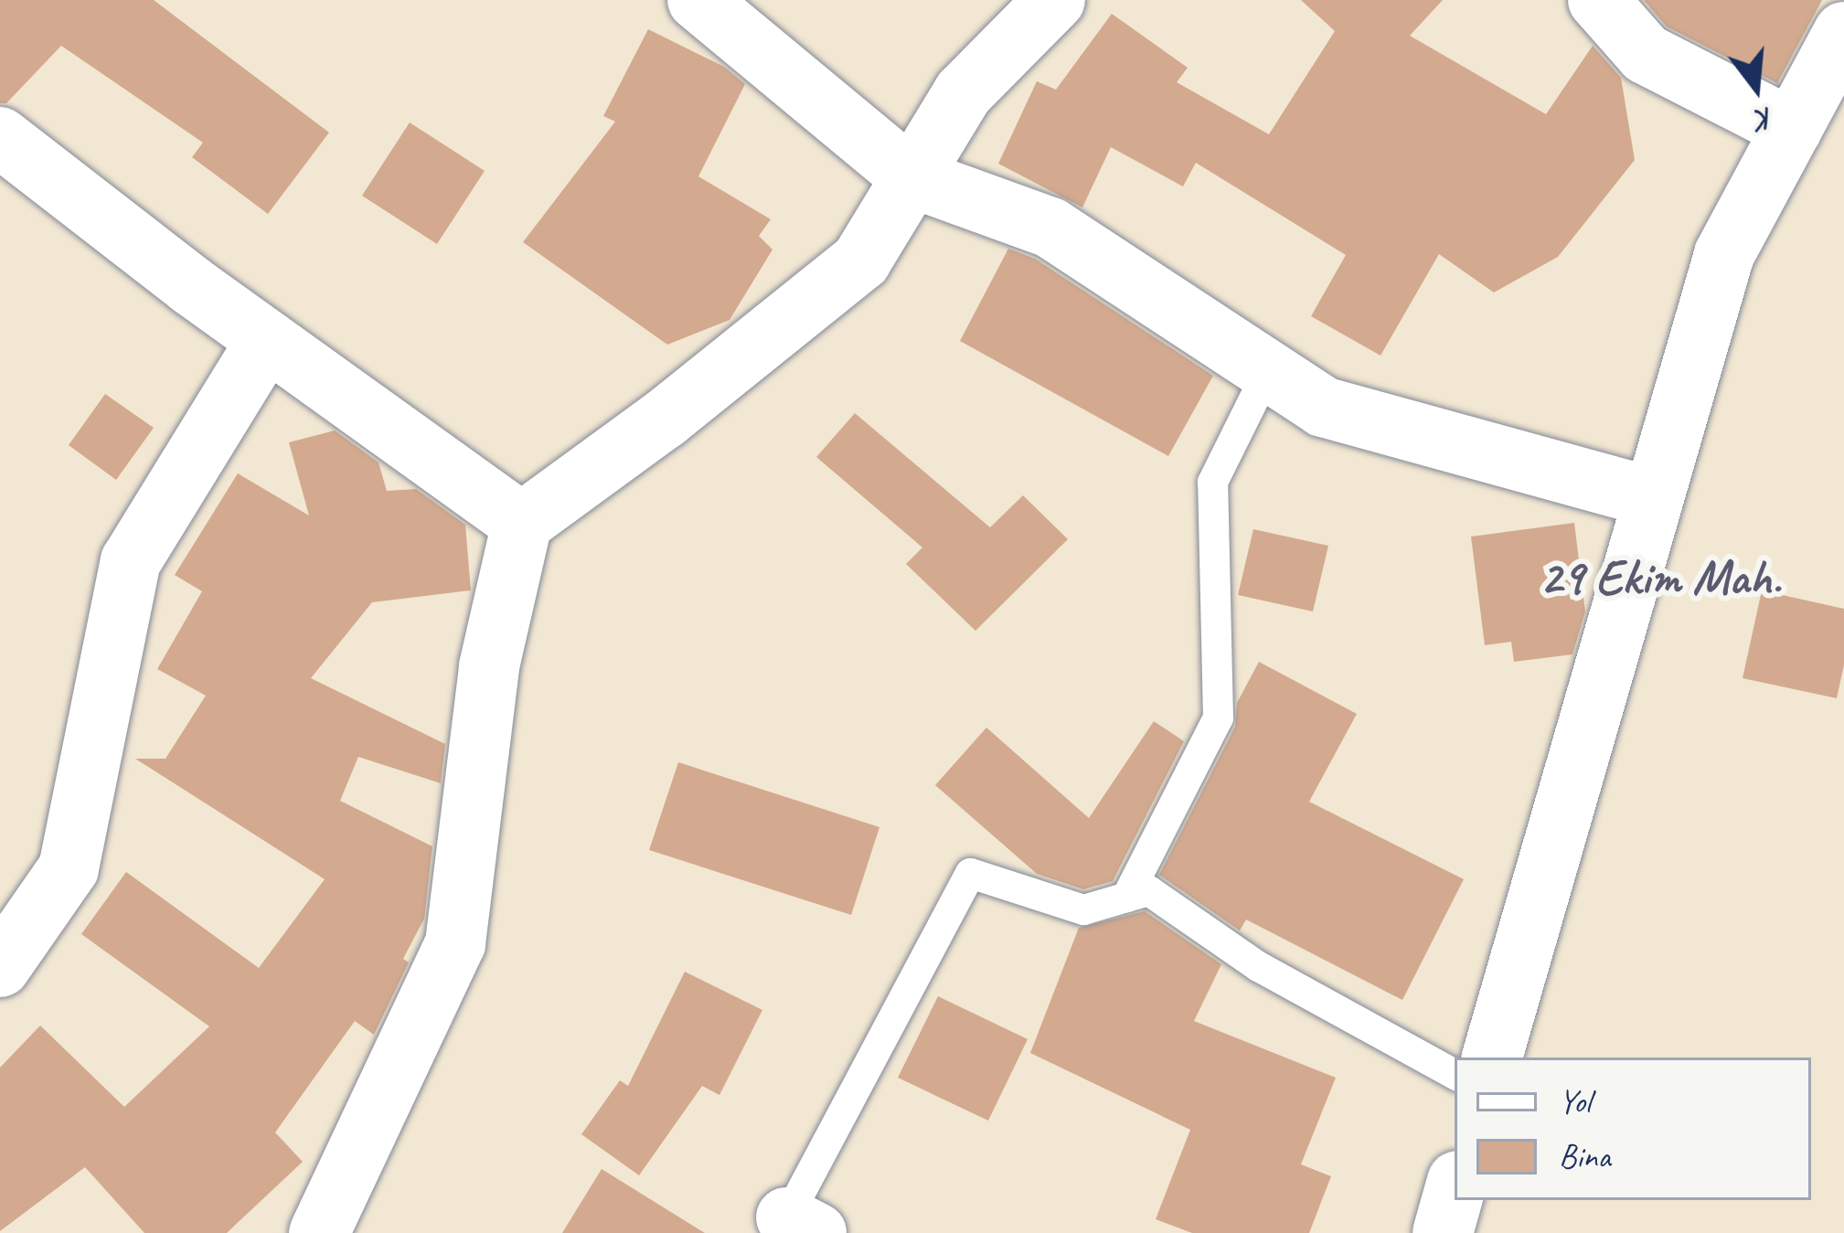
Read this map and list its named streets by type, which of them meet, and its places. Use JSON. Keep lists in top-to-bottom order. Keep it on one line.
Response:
{"districts":["29 Ekim Mah."],"legend":["Yol","Bina"],"north":"bottom"}
